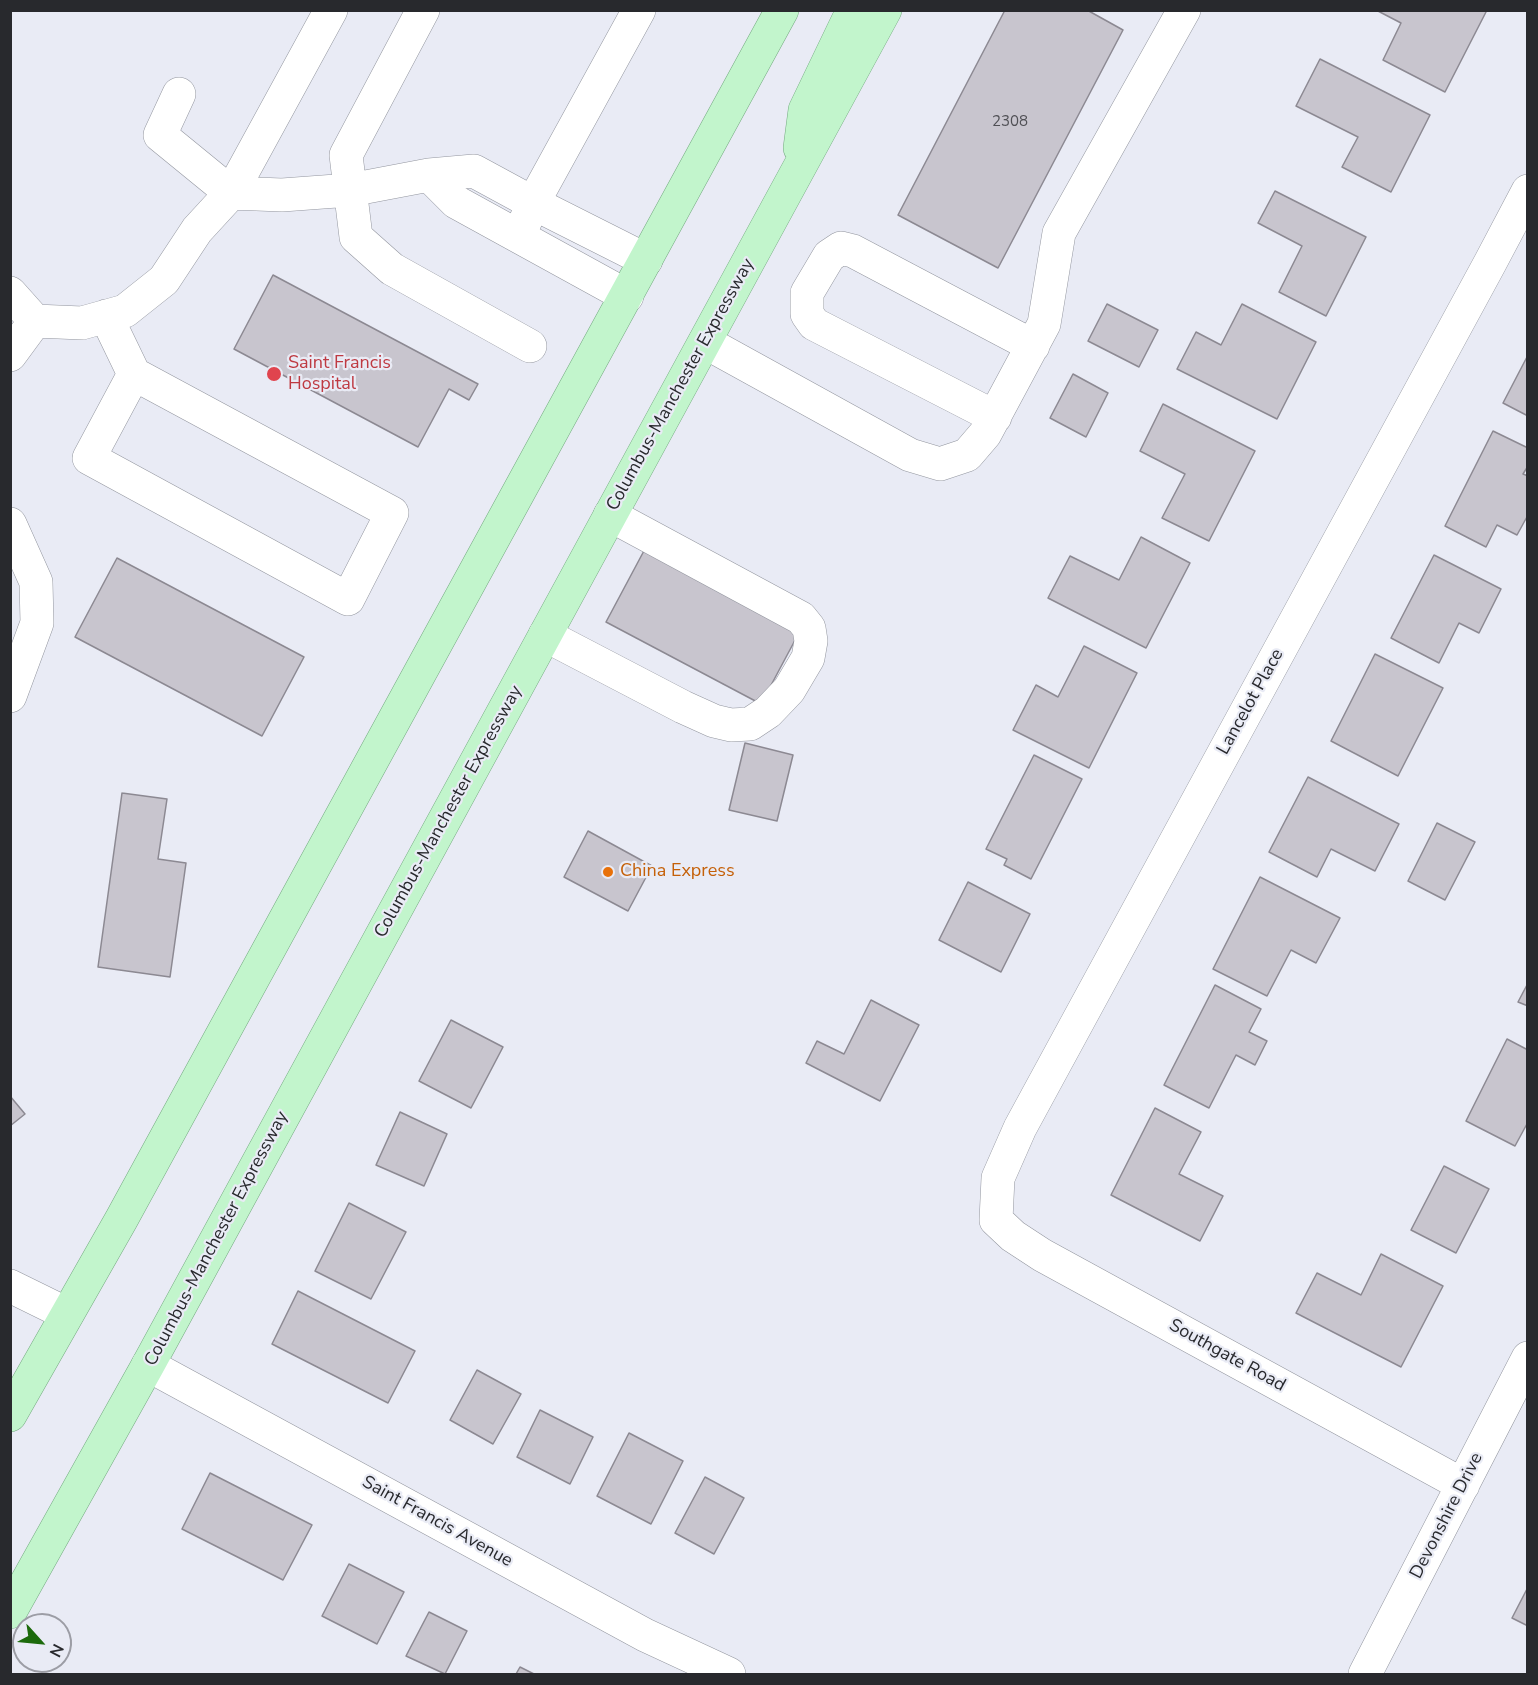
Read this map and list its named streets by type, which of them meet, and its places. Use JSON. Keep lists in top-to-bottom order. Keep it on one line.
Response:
{"streets":{"main road":["Columbus-Manchester Expressway"],"street":["Lancelot Place","Southgate Road","Devonshire Drive","Saint Francis Avenue"]},"crossings":[["Columbus-Manchester Expressway","Saint Francis Avenue"],["Lancelot Place","Southgate Road"],["Southgate Road","Devonshire Drive"]],"places":["Saint Francis Hospital","China Express"],"house_numbers":["2308"],"north":"bottom right"}
